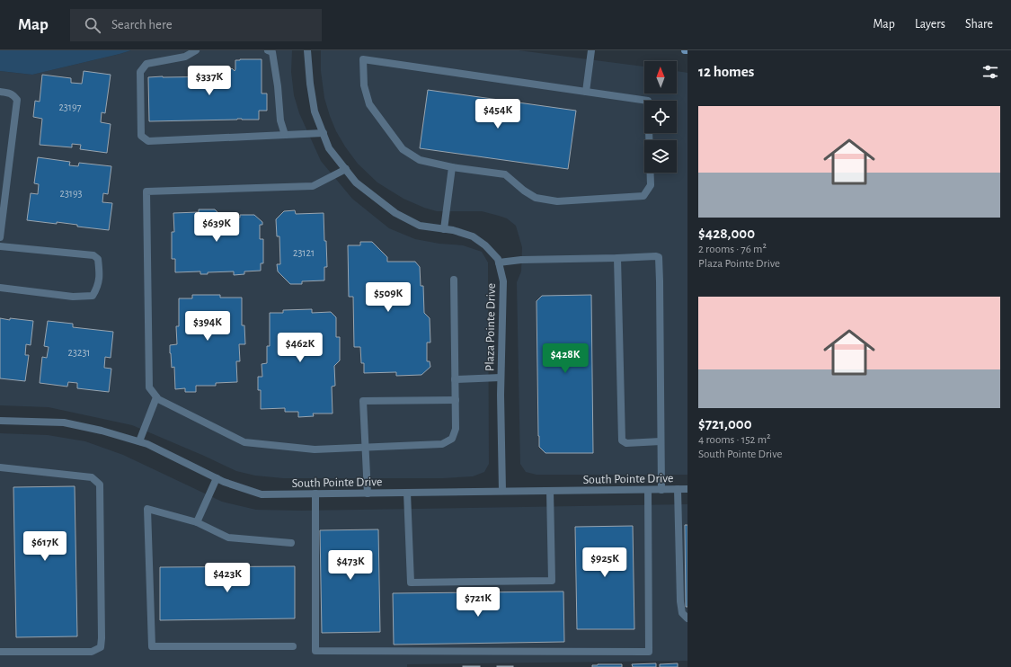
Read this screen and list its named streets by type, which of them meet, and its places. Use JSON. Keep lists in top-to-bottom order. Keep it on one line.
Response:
{"streets":{"street":["Plaza Pointe Drive","South Pointe Drive"]},"crossings":[["Plaza Pointe Drive","South Pointe Drive"]],"house_numbers":["23197","23193","23121","23231"],"north":"top","page":{"header":"Map","search":"Search here","nav":["Map","Layers","Share"],"heading":"12 homes","price":["$337K","$454K","$639K","$509K","$394K","$462K","$428K","$617K","$925K","$473K","$423K","$721K"],"list":[{"name":"$428,000","note":"2 rooms · 76 m² · Plaza Pointe Drive"},{"name":"$721,000","note":"4 rooms · 152 m² · South Pointe Drive"}]}}
